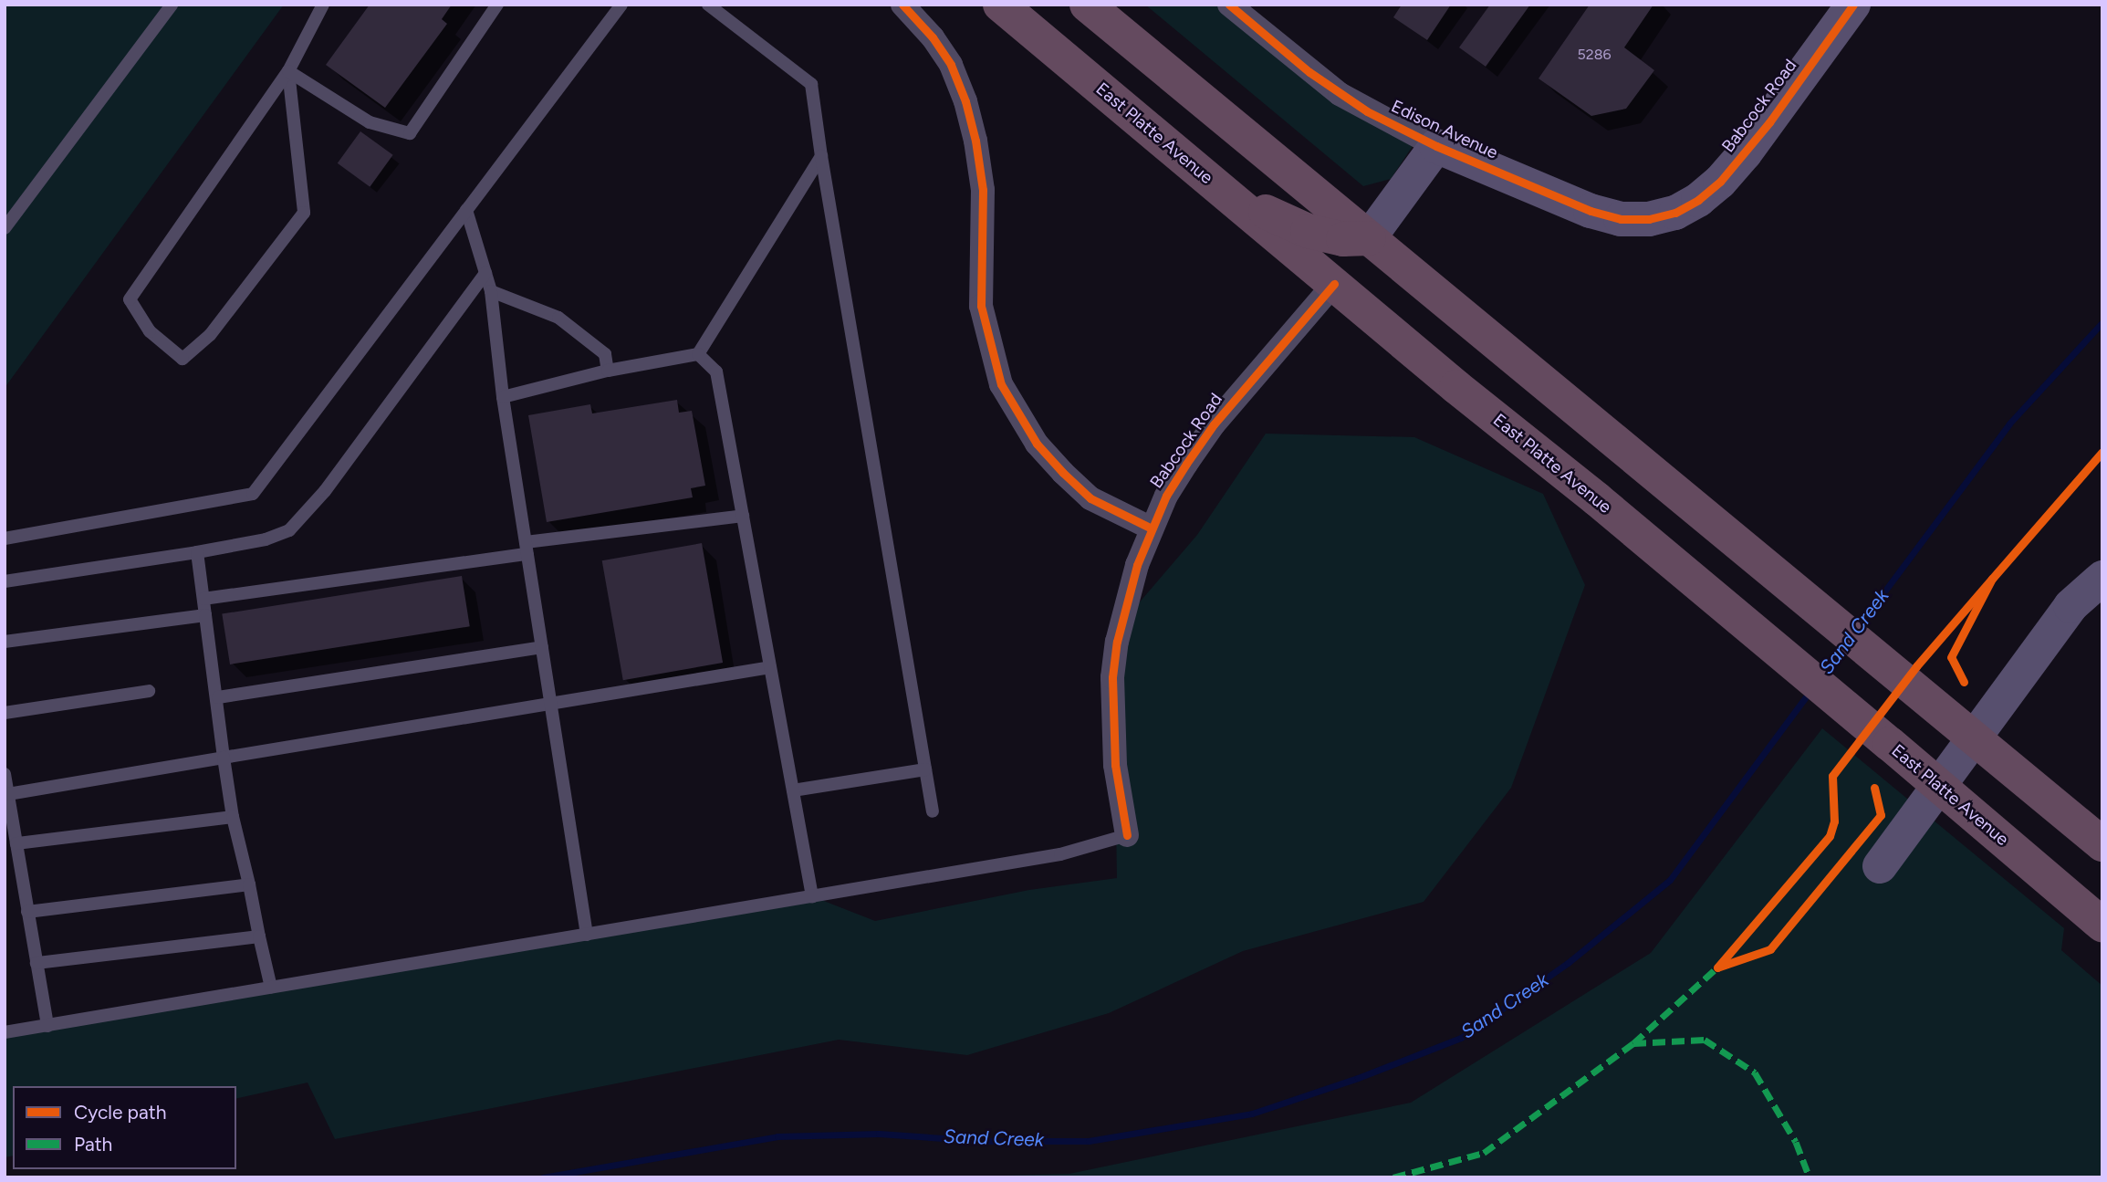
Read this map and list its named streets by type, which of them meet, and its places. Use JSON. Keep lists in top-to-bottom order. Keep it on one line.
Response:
{"streets":{"highway":["East Platte Avenue"],"street":["Babcock Road","Edison Avenue"]},"crossings":[["Babcock Road","Edison Avenue"],["Babcock Road","East Platte Avenue"]],"water":["Sand Creek"],"house_numbers":["5286"],"legend":["Cycle path","Path"]}
